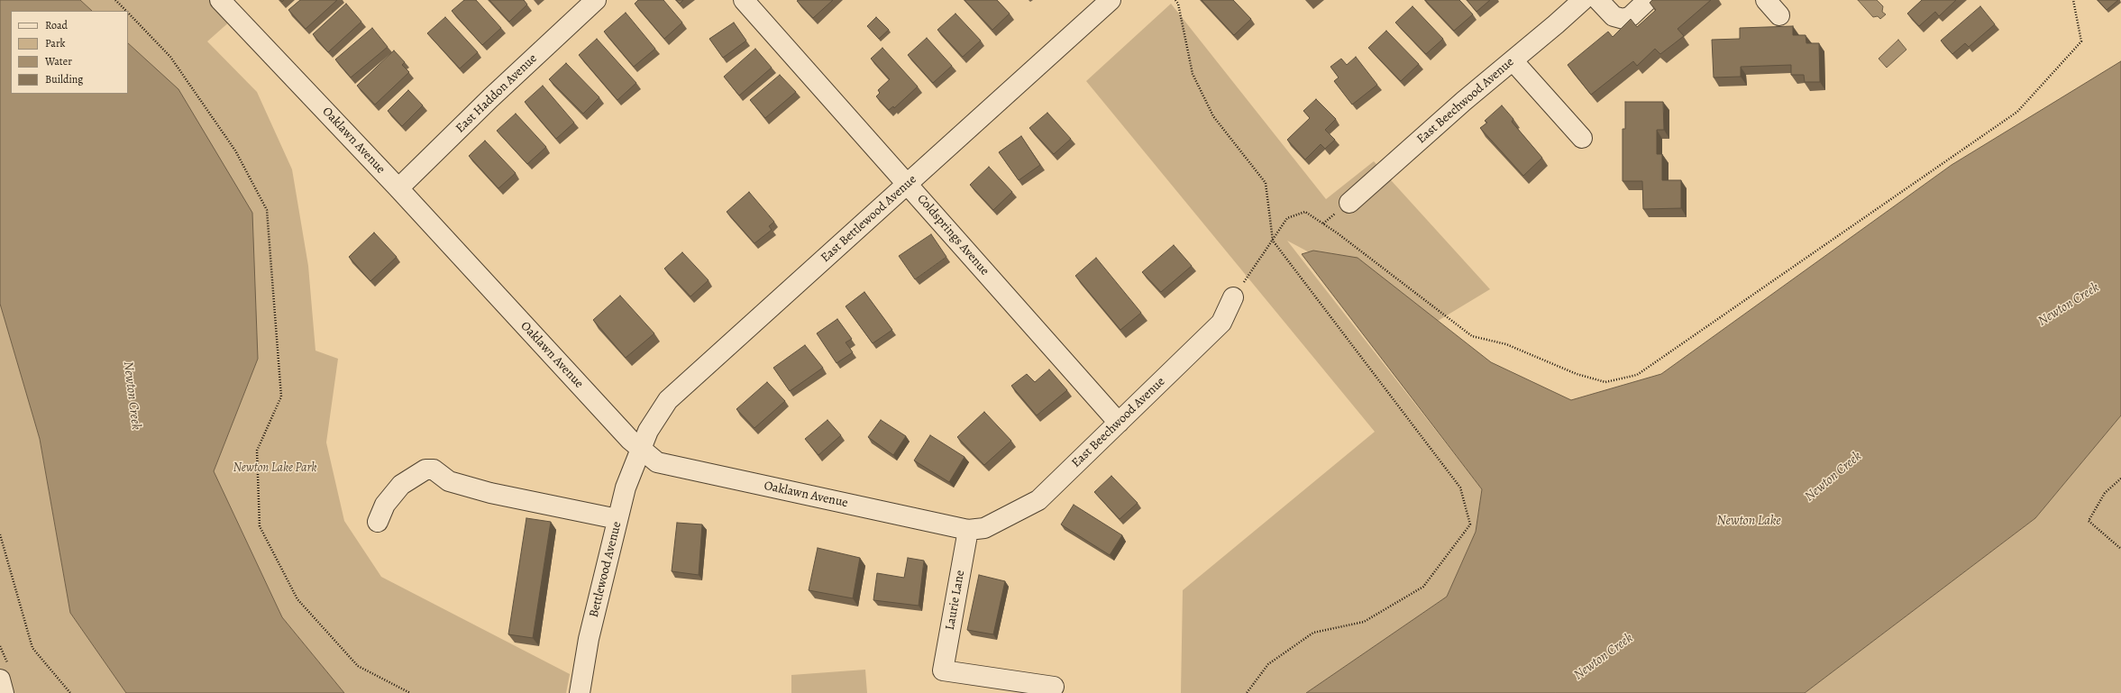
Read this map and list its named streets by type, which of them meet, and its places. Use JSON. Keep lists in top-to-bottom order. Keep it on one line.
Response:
{"streets":{"street":["East Haddon Avenue","East Beechwood Avenue","Oaklawn Avenue","East Bettlewood Avenue","Coldsprings Avenue","Bettlewood Avenue","Laurie Lane"]},"crossings":[["East Haddon Avenue","Oaklawn Avenue"],["East Beechwood Avenue","Oaklawn Avenue"],["East Beechwood Avenue","Coldsprings Avenue"],["East Beechwood Avenue","Laurie Lane"],["Oaklawn Avenue","East Bettlewood Avenue"],["Oaklawn Avenue","Bettlewood Avenue"],["Oaklawn Avenue","Laurie Lane"],["East Bettlewood Avenue","Coldsprings Avenue"],["East Bettlewood Avenue","Bettlewood Avenue"]],"water":["Newton Creek","Newton Lake"],"parks":["Newton Lake Park"],"legend":["Road","Park","Water","Building"]}
